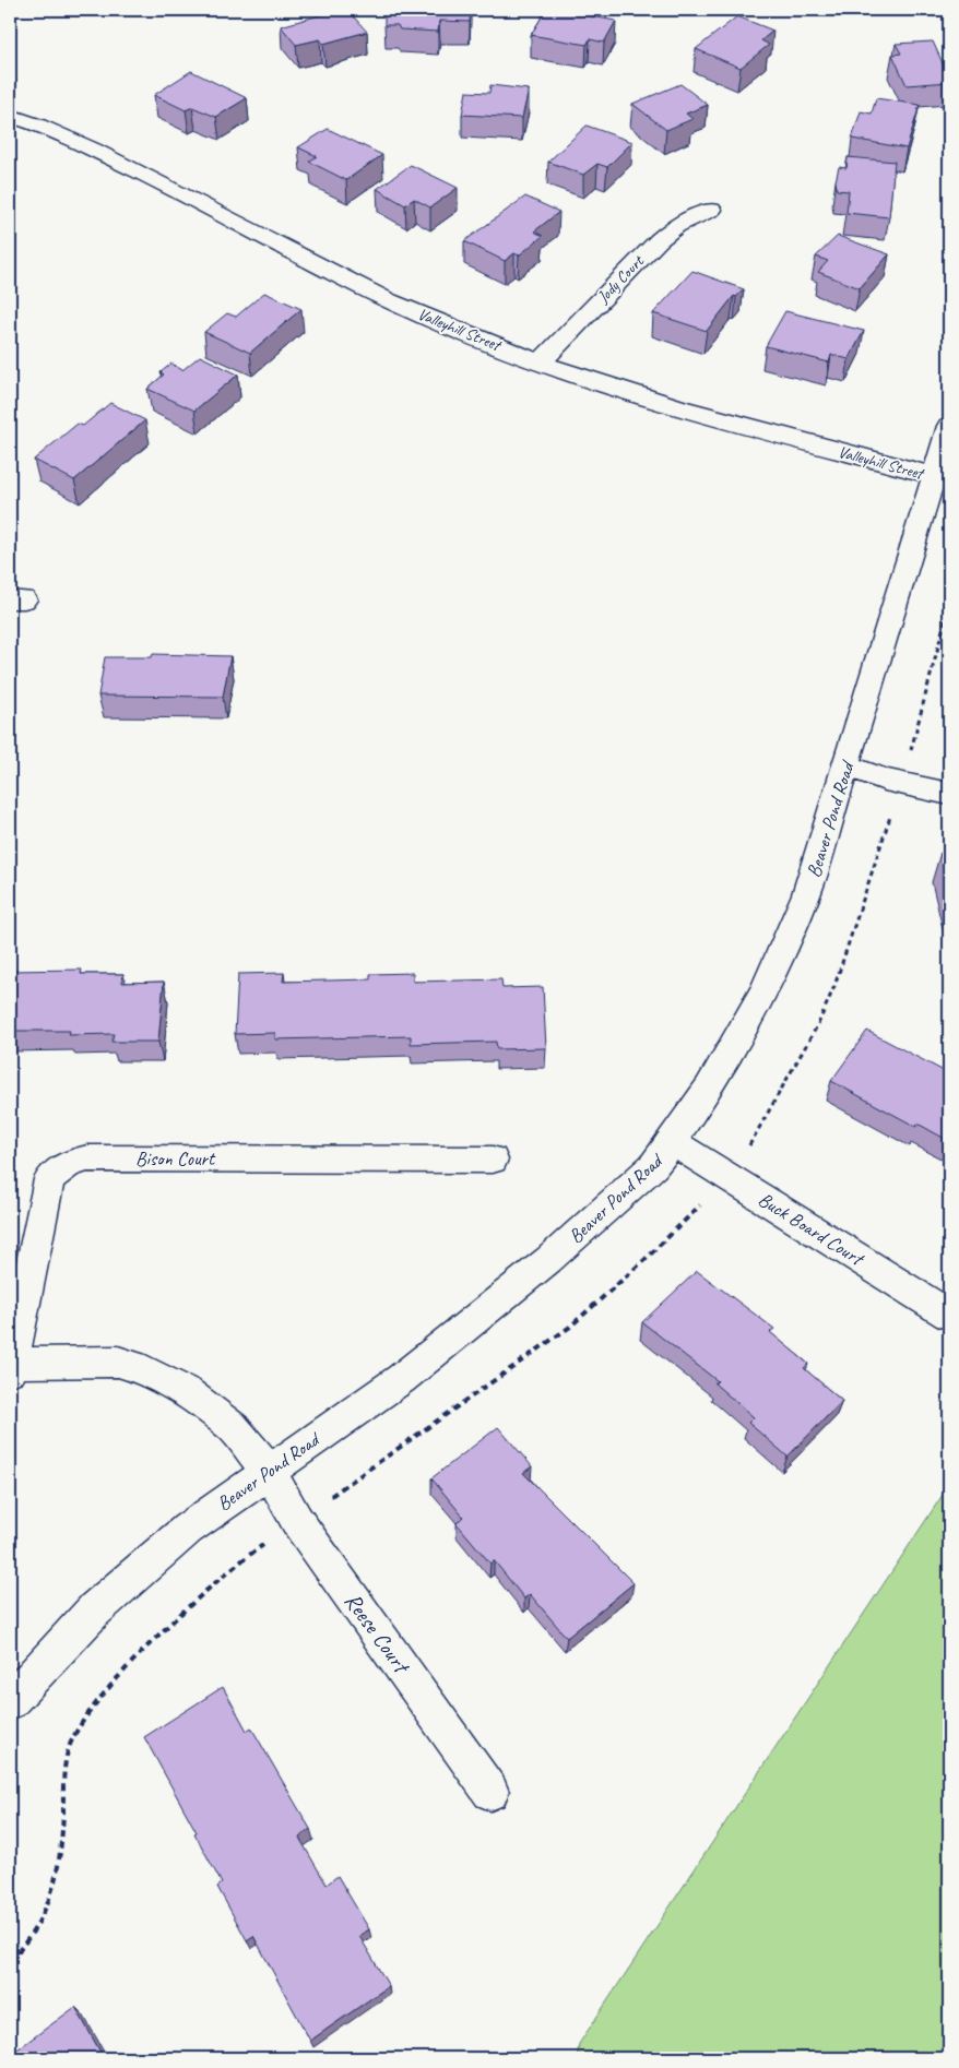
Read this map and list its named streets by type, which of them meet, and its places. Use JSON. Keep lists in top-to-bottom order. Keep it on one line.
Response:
{"streets":{"street":["Jody Court","Valleyhill Street","Beaver Pond Road","Bison Court","Buck Board Court","Reese Court"]},"crossings":[["Jody Court","Valleyhill Street"],["Valleyhill Street","Beaver Pond Road"],["Beaver Pond Road","Bison Court"],["Beaver Pond Road","Buck Board Court"],["Beaver Pond Road","Reese Court"],["Bison Court","Reese Court"]]}
